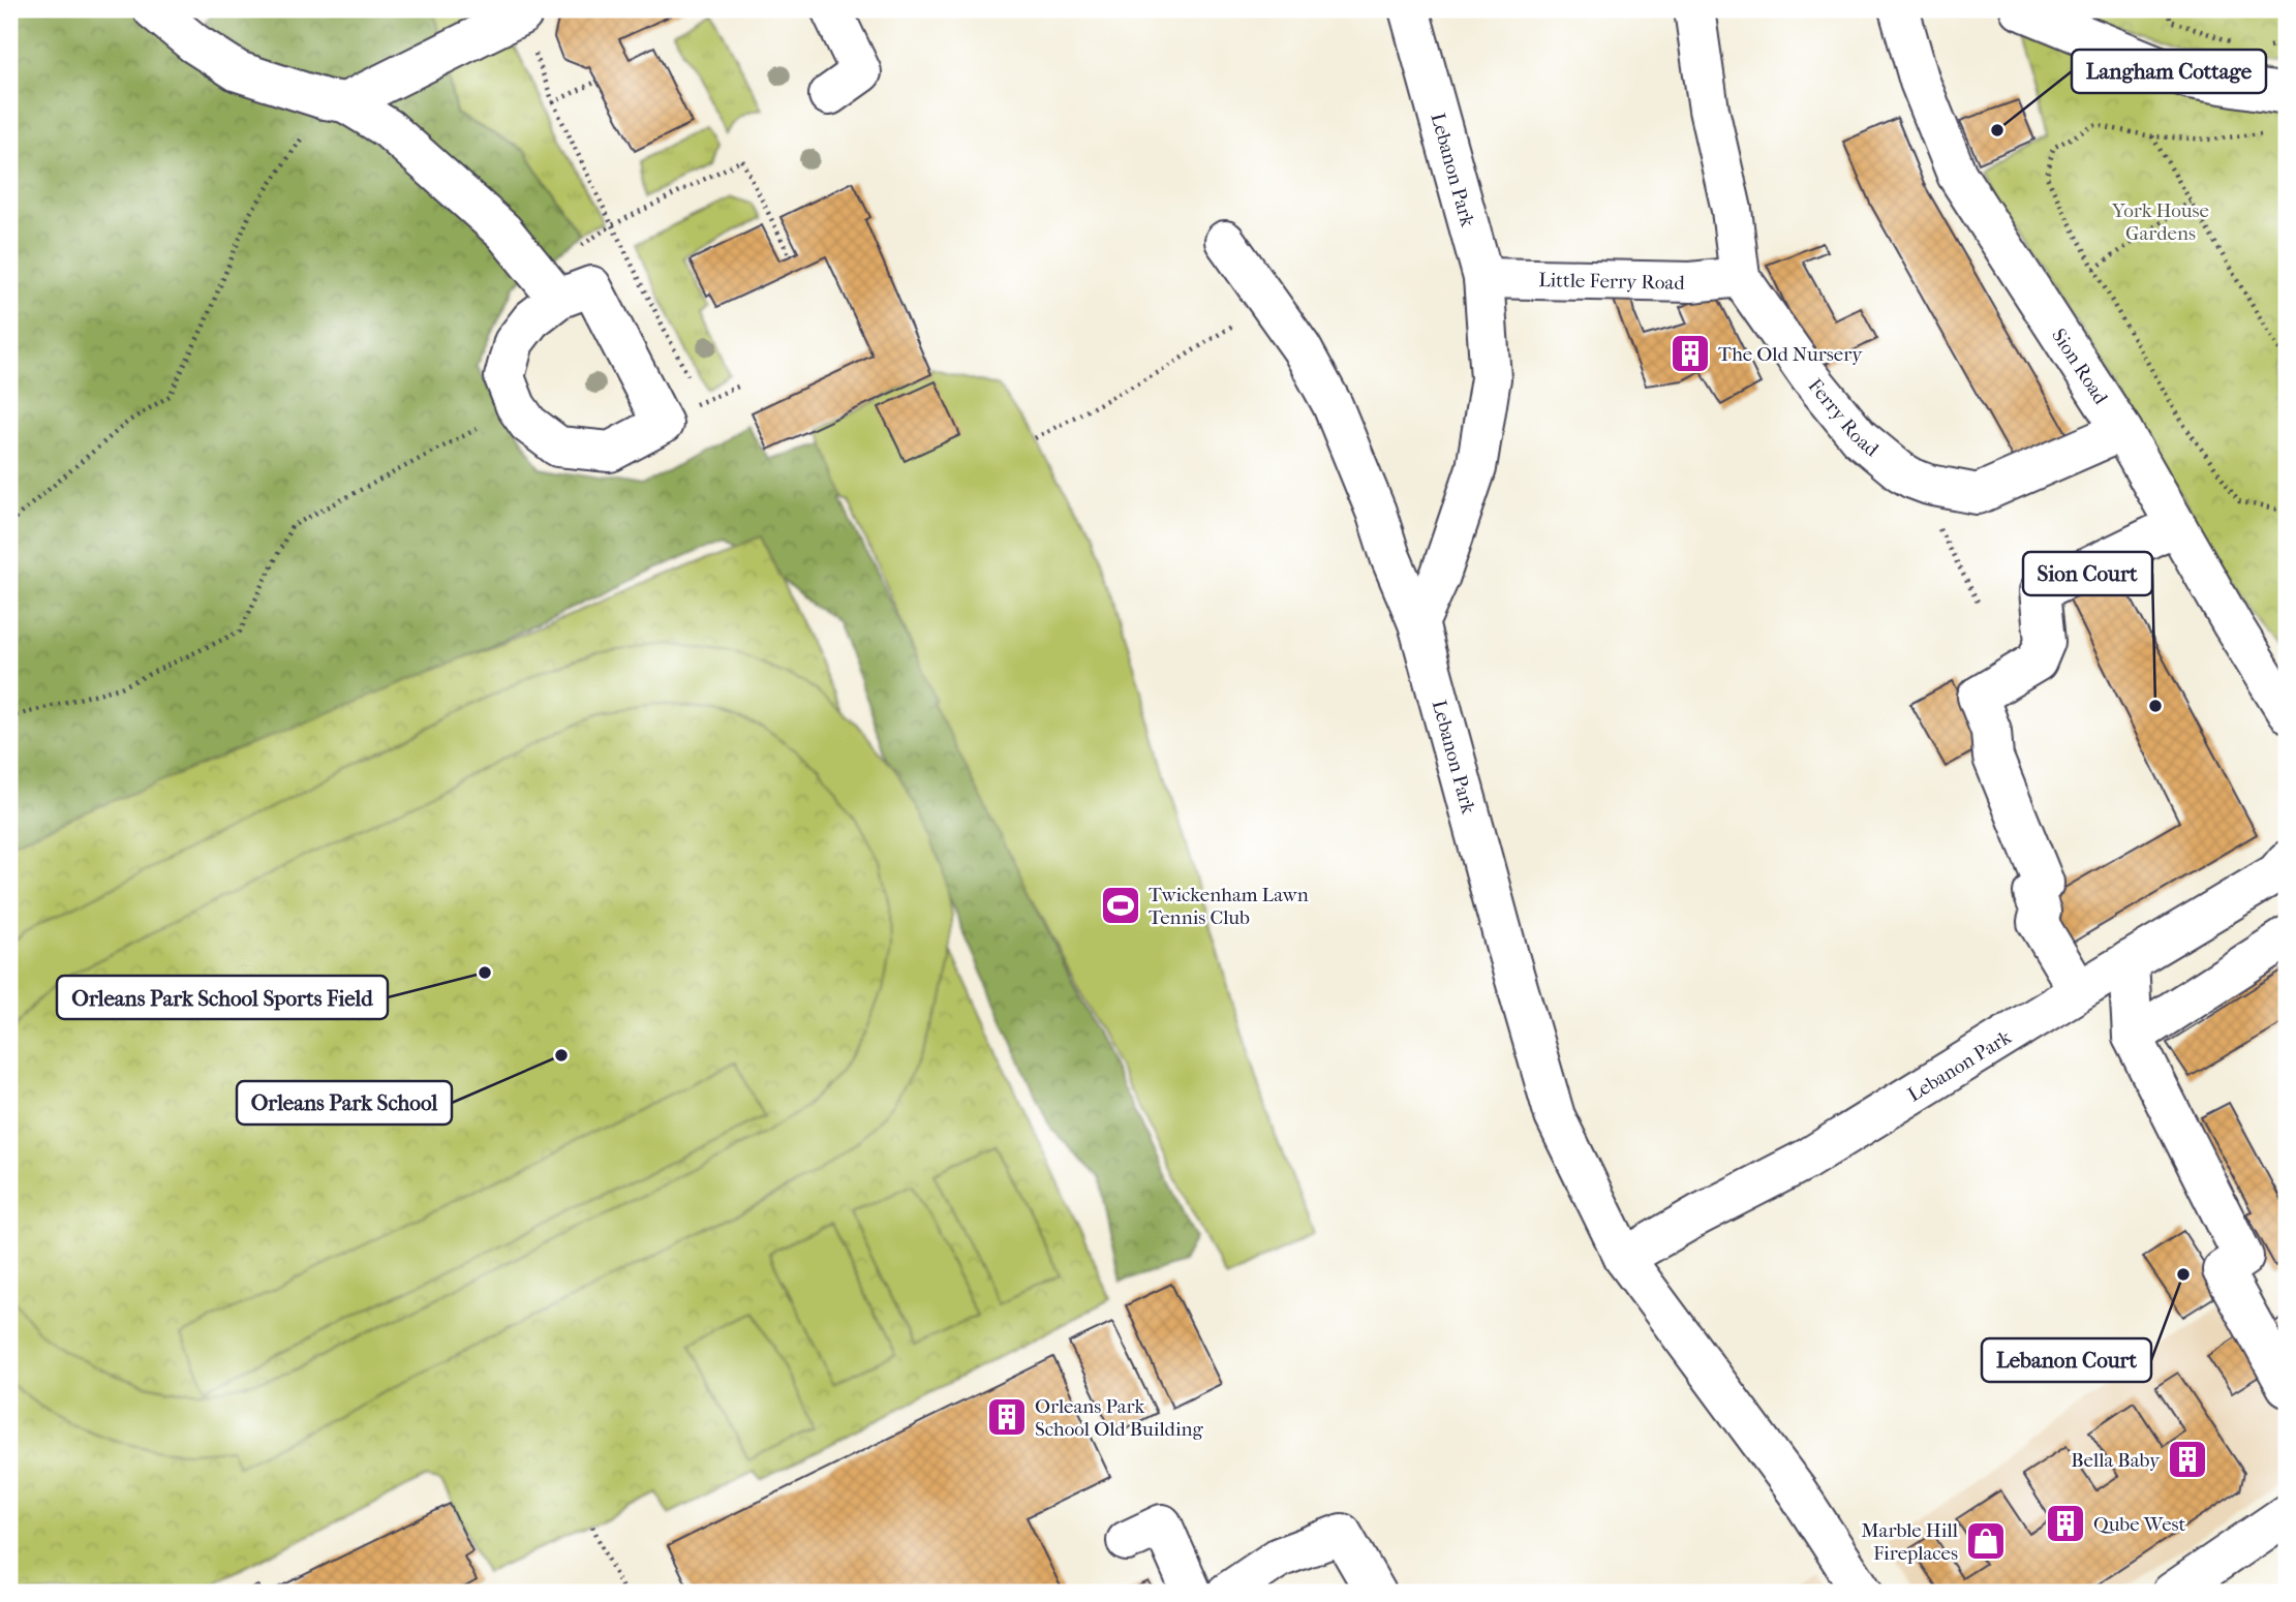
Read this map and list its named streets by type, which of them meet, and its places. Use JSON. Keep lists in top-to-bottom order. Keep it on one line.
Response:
{"streets":{"street":["Lebanon Park","Little Ferry Road","Sion Road","Ferry Road"]},"crossings":[["Lebanon Park","Little Ferry Road"],["Little Ferry Road","Ferry Road"],["Sion Road","Ferry Road"]],"parks":["York House Gardens"],"places":{"other":["Langham Cottage","Sion Court","Orleans Park School Sports Field","Orleans Park School","Lebanon Court"],"building":["The Old Nursery","Orleans Park School Old Building","Bella Baby","Qube West"],"sports":["Twickenham Lawn Tennis Club"],"shop":["Marble Hill Fireplaces"]}}
